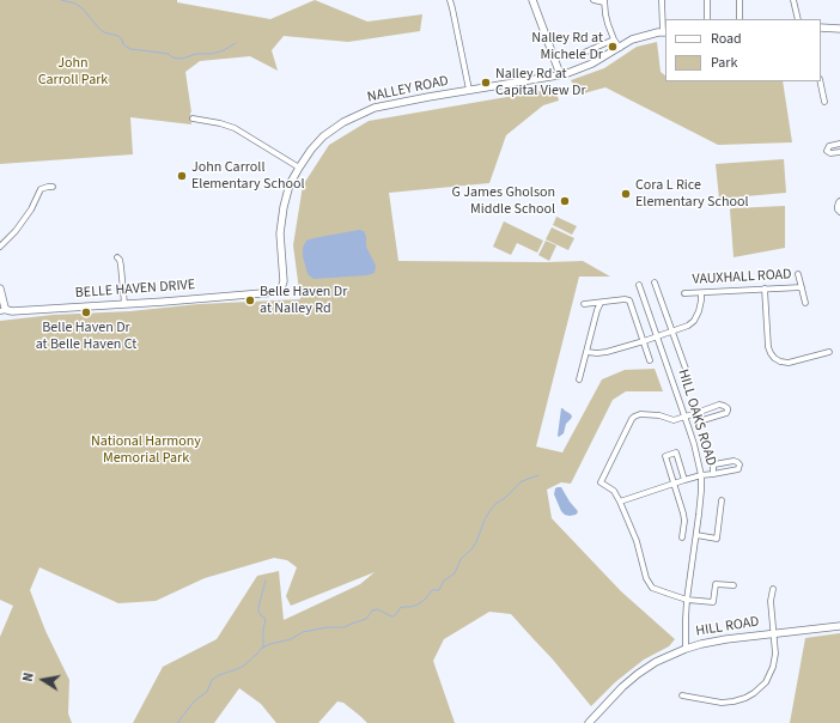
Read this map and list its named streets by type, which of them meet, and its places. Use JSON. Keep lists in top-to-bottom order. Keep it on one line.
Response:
{"streets":{"street":["NALLEY ROAD","VAUXHALL ROAD","BELLE HAVEN DRIVE","HILL OAKS ROAD","HILL ROAD"]},"crossings":[["NALLEY ROAD","BELLE HAVEN DRIVE"],["HILL OAKS ROAD","HILL ROAD"]],"parks":["John Carroll Park","National Harmony Memorial Park"],"places":["Nalley Rd at Michele Dr","Nalley Rd at Capital View Dr","John Carroll Elementary School","Cora L Rice Elementary School","G James Gholson Middle School","Belle Haven Dr at Nalley Rd","Belle Haven Dr at Belle Haven Ct"],"legend":["Road","Park"],"north":"left"}
